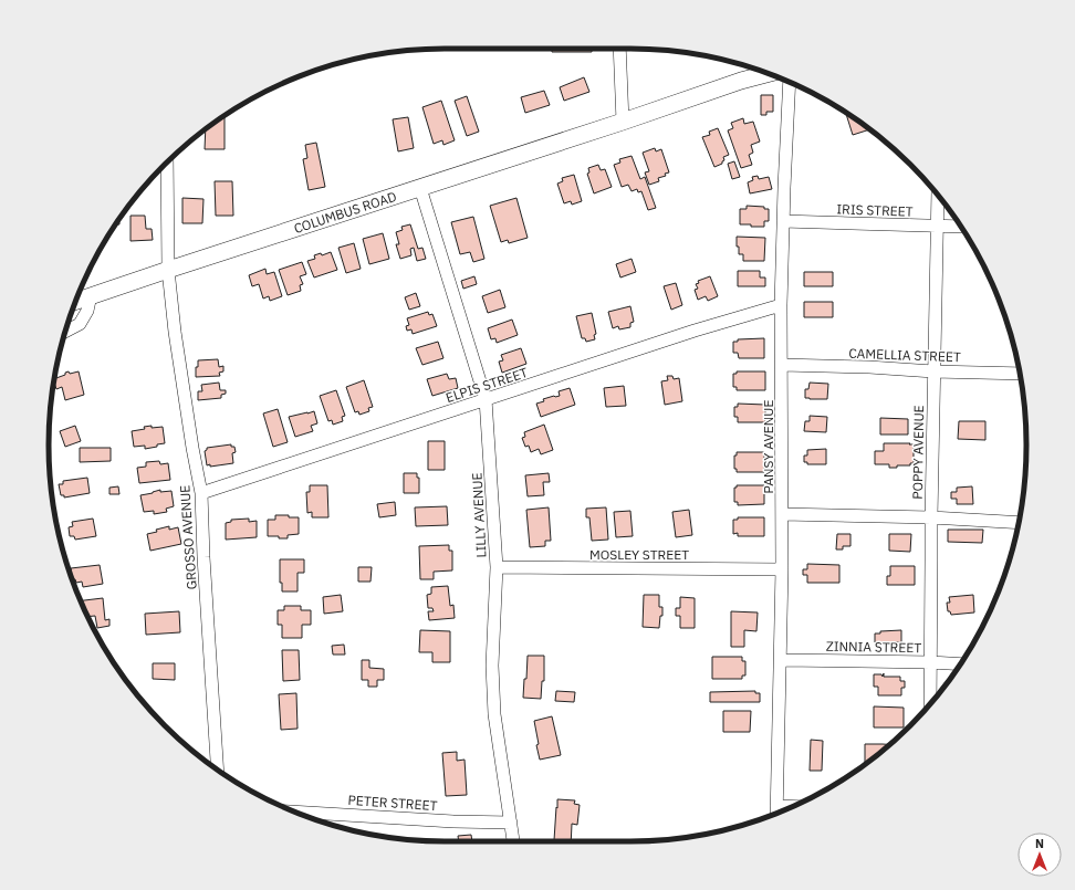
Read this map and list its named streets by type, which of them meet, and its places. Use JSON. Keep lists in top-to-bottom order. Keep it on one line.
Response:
{"streets":{"street":["IRIS STREET","COLUMBUS ROAD","CAMELLIA STREET","ELPIS STREET","PANSY AVENUE","POPPY AVENUE","LILLY AVENUE","GROSSO AVENUE","MOSLEY STREET","ZINNIA STREET","PETER STREET"]},"crossings":[["IRIS STREET","PANSY AVENUE"],["IRIS STREET","POPPY AVENUE"],["COLUMBUS ROAD","LILLY AVENUE"],["COLUMBUS ROAD","GROSSO AVENUE"],["CAMELLIA STREET","PANSY AVENUE"],["CAMELLIA STREET","POPPY AVENUE"],["ELPIS STREET","PANSY AVENUE"],["ELPIS STREET","LILLY AVENUE"],["ELPIS STREET","GROSSO AVENUE"],["PANSY AVENUE","MOSLEY STREET"],["PANSY AVENUE","ZINNIA STREET"],["POPPY AVENUE","ZINNIA STREET"],["LILLY AVENUE","MOSLEY STREET"],["LILLY AVENUE","PETER STREET"]],"north":"top"}
